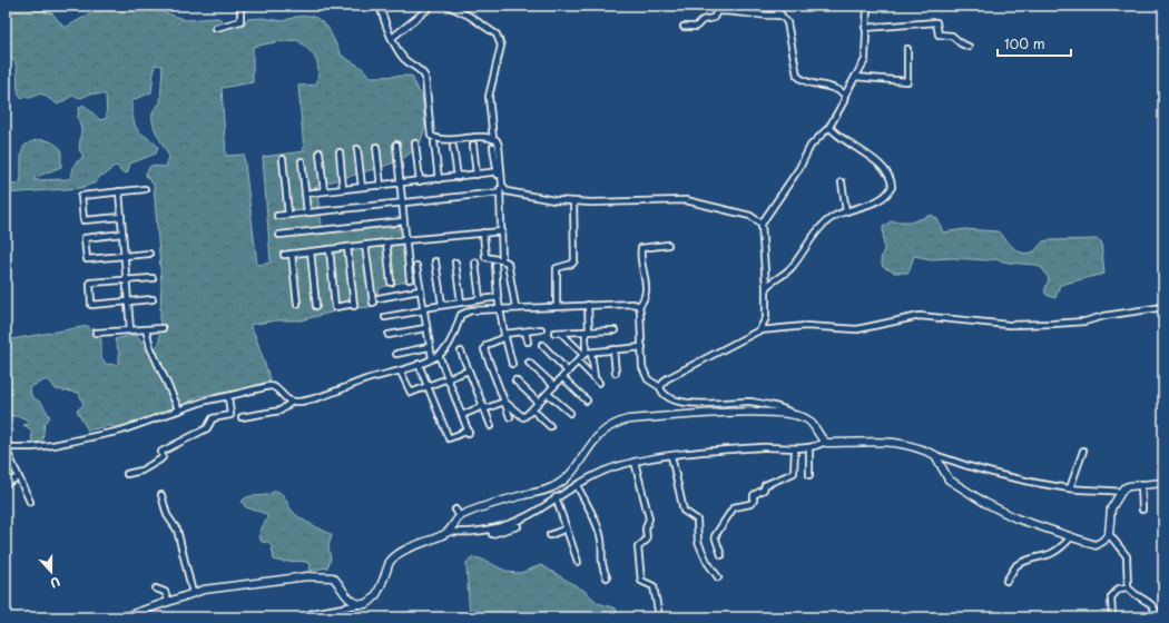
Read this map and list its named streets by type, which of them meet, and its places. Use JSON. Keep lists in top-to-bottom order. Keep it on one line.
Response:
{"scale_bar":"100 m","north":"bottom"}
